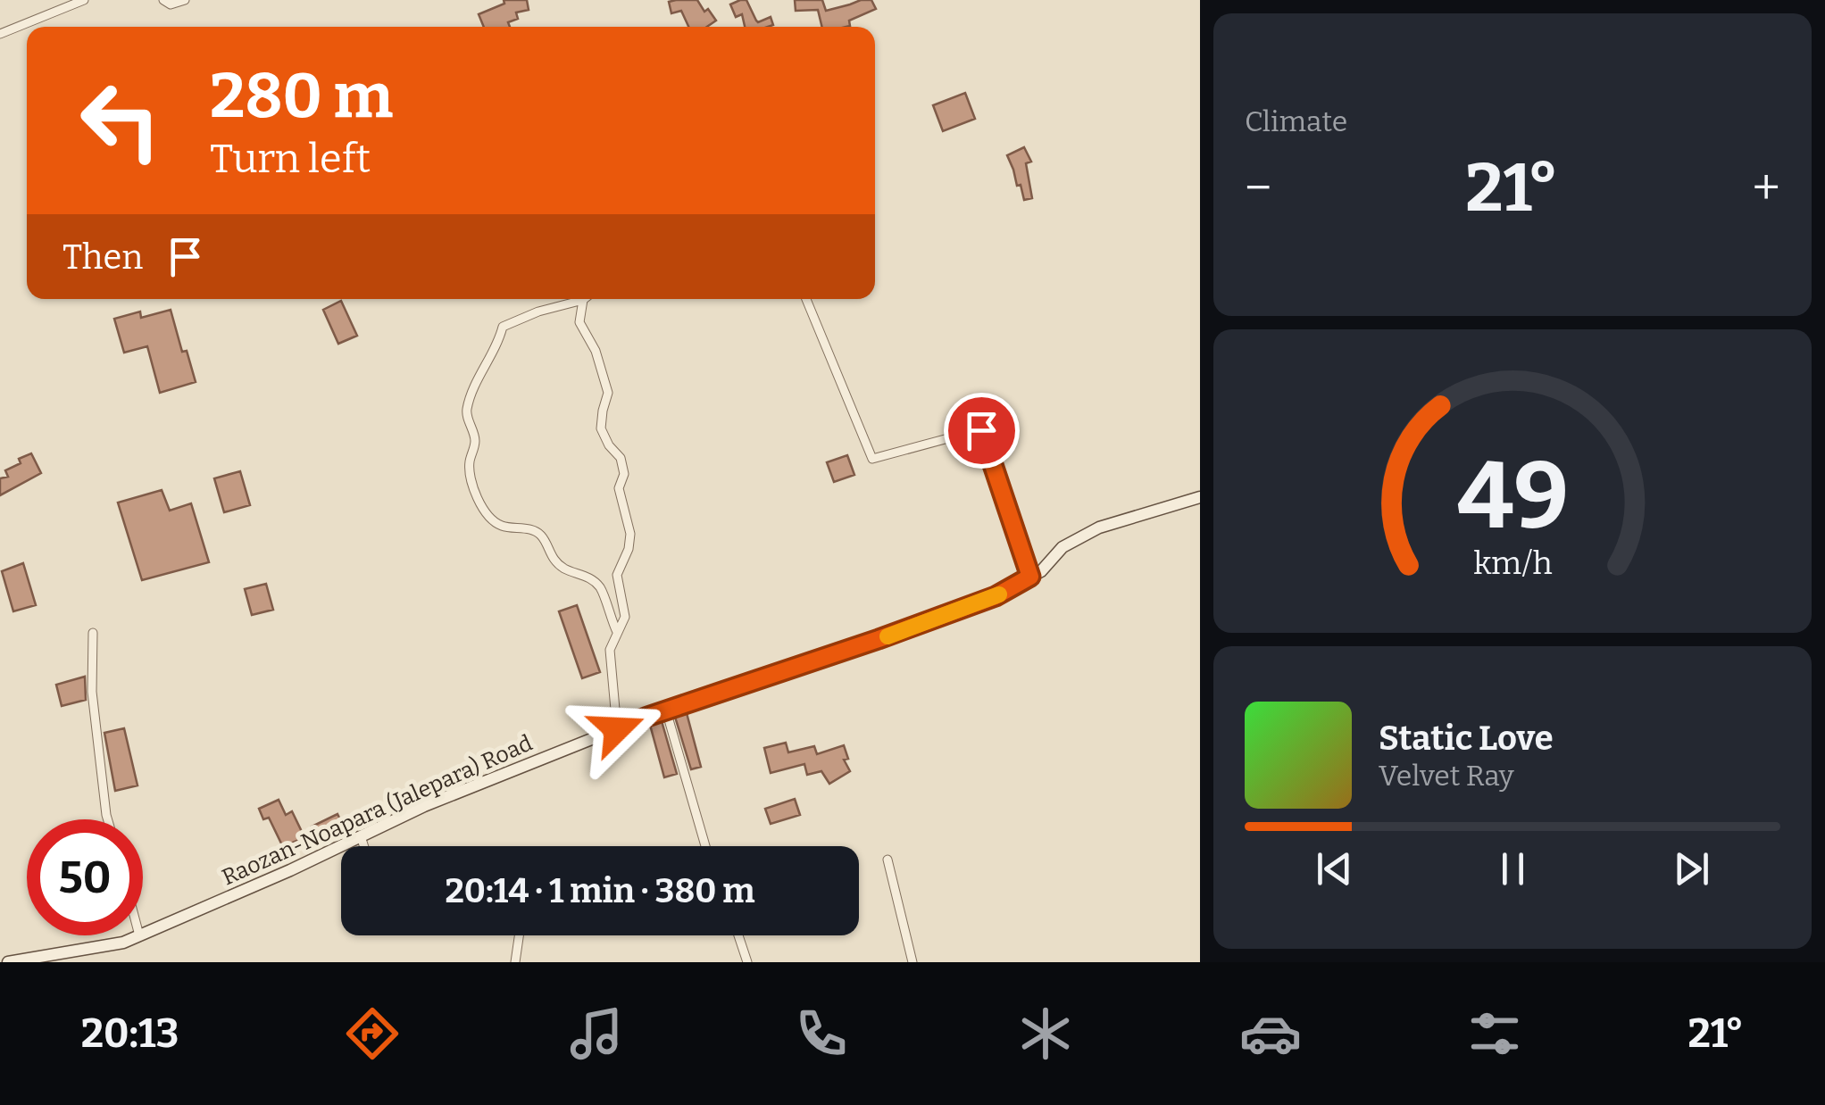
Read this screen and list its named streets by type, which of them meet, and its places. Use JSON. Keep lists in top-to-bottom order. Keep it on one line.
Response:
{"streets":{"main road":["Raozan-Noapara (Jalepara) Road"]},"page":{"tile":"Climate","turn":["280 m","Turn left"],"heat":["−","21°","+"],"then":"Then","song":["Static Love","Velvet Ray"],"limit":"50","trip":"20:14 · 1 min · 380 m","tabs":["20:13","21°"],"gauge":["49","km/h"]}}
